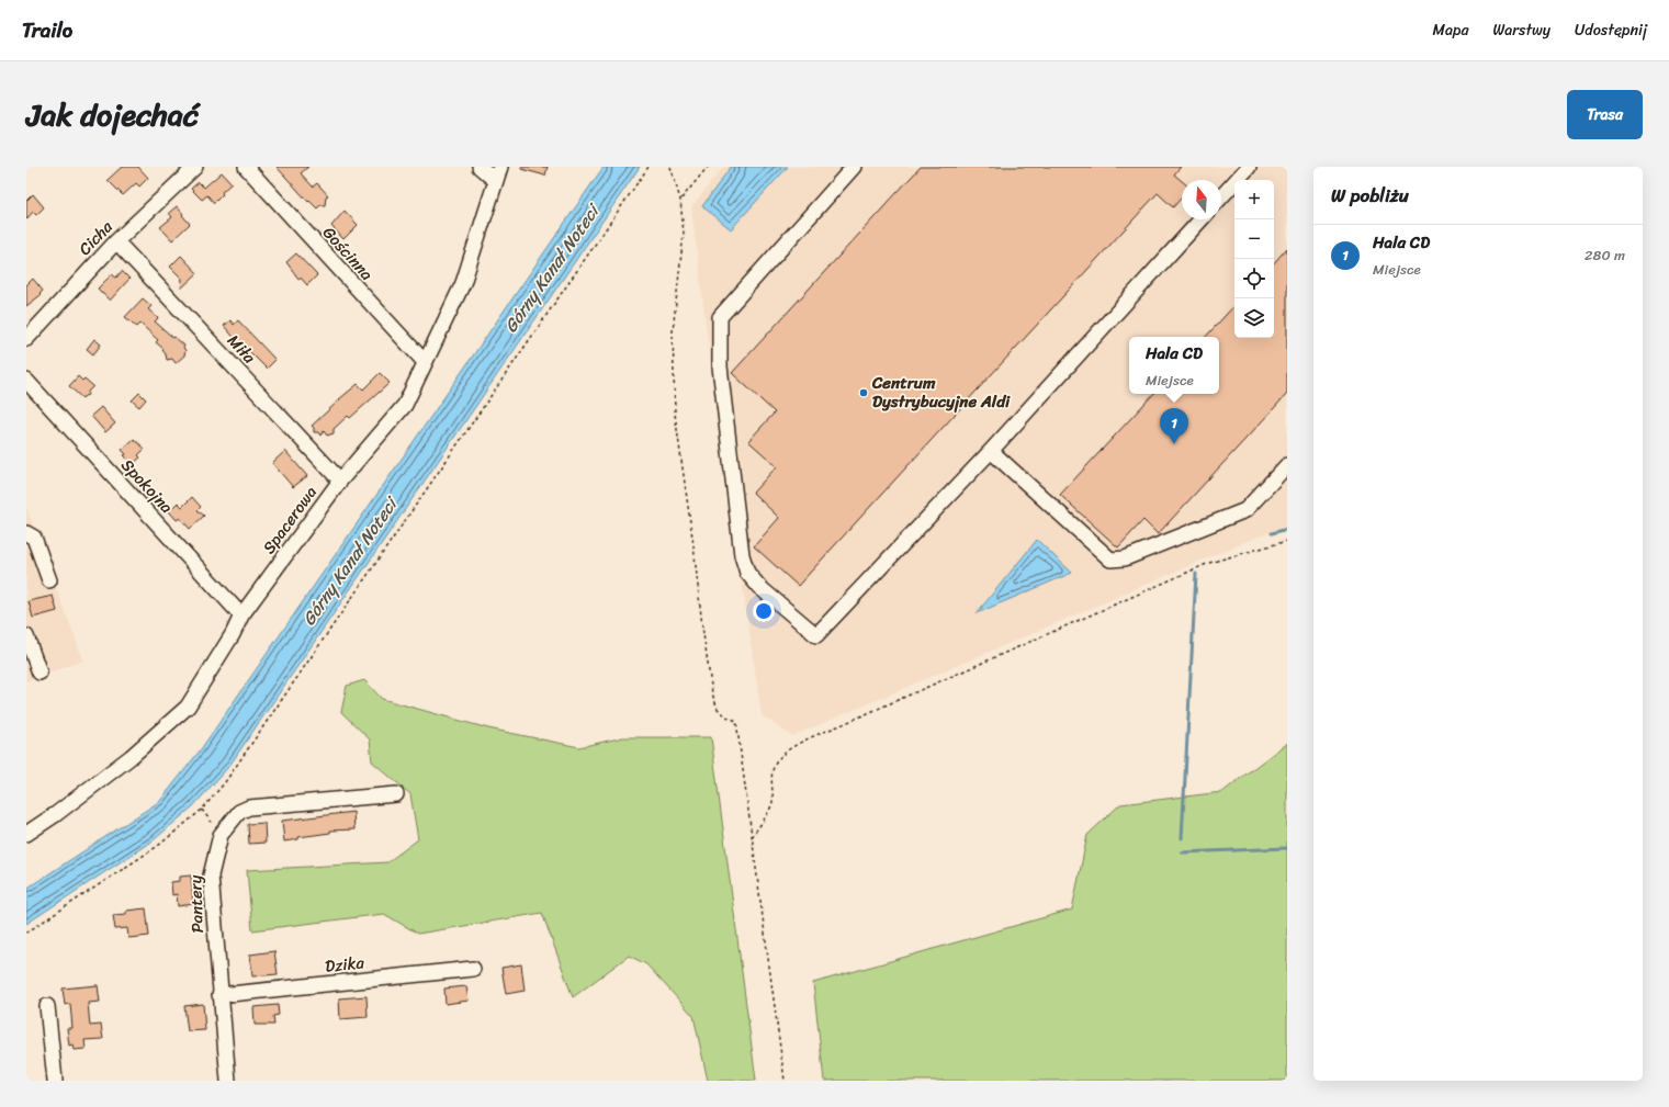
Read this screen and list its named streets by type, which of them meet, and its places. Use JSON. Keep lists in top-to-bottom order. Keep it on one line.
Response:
{"streets":{"street":["Cicha","Gościnna","Miła","Spokojna","Spacerowa","Pantery","Dzika"]},"crossings":[["Cicha","Miła"],["Gościnna","Spacerowa"],["Miła","Spacerowa"],["Spokojna","Spacerowa"],["Pantery","Dzika"]],"water":["Górny Kanał Noteci"],"places":["Centrum Dystrybucyjne Aldi"],"north":"top","page":{"header":"Trailo","nav":["Mapa","Warstwy","Udostępnij"],"title":"Jak dojechać","buttons":"Trasa","heading":"W pobliżu","map_buttons":["+","−"],"list":[{"mark":"1","name":"Hala CD","note":"Miejsce","value":"280 m"}],"popup":["Hala CD","Miejsce"],"pins":"1"}}
